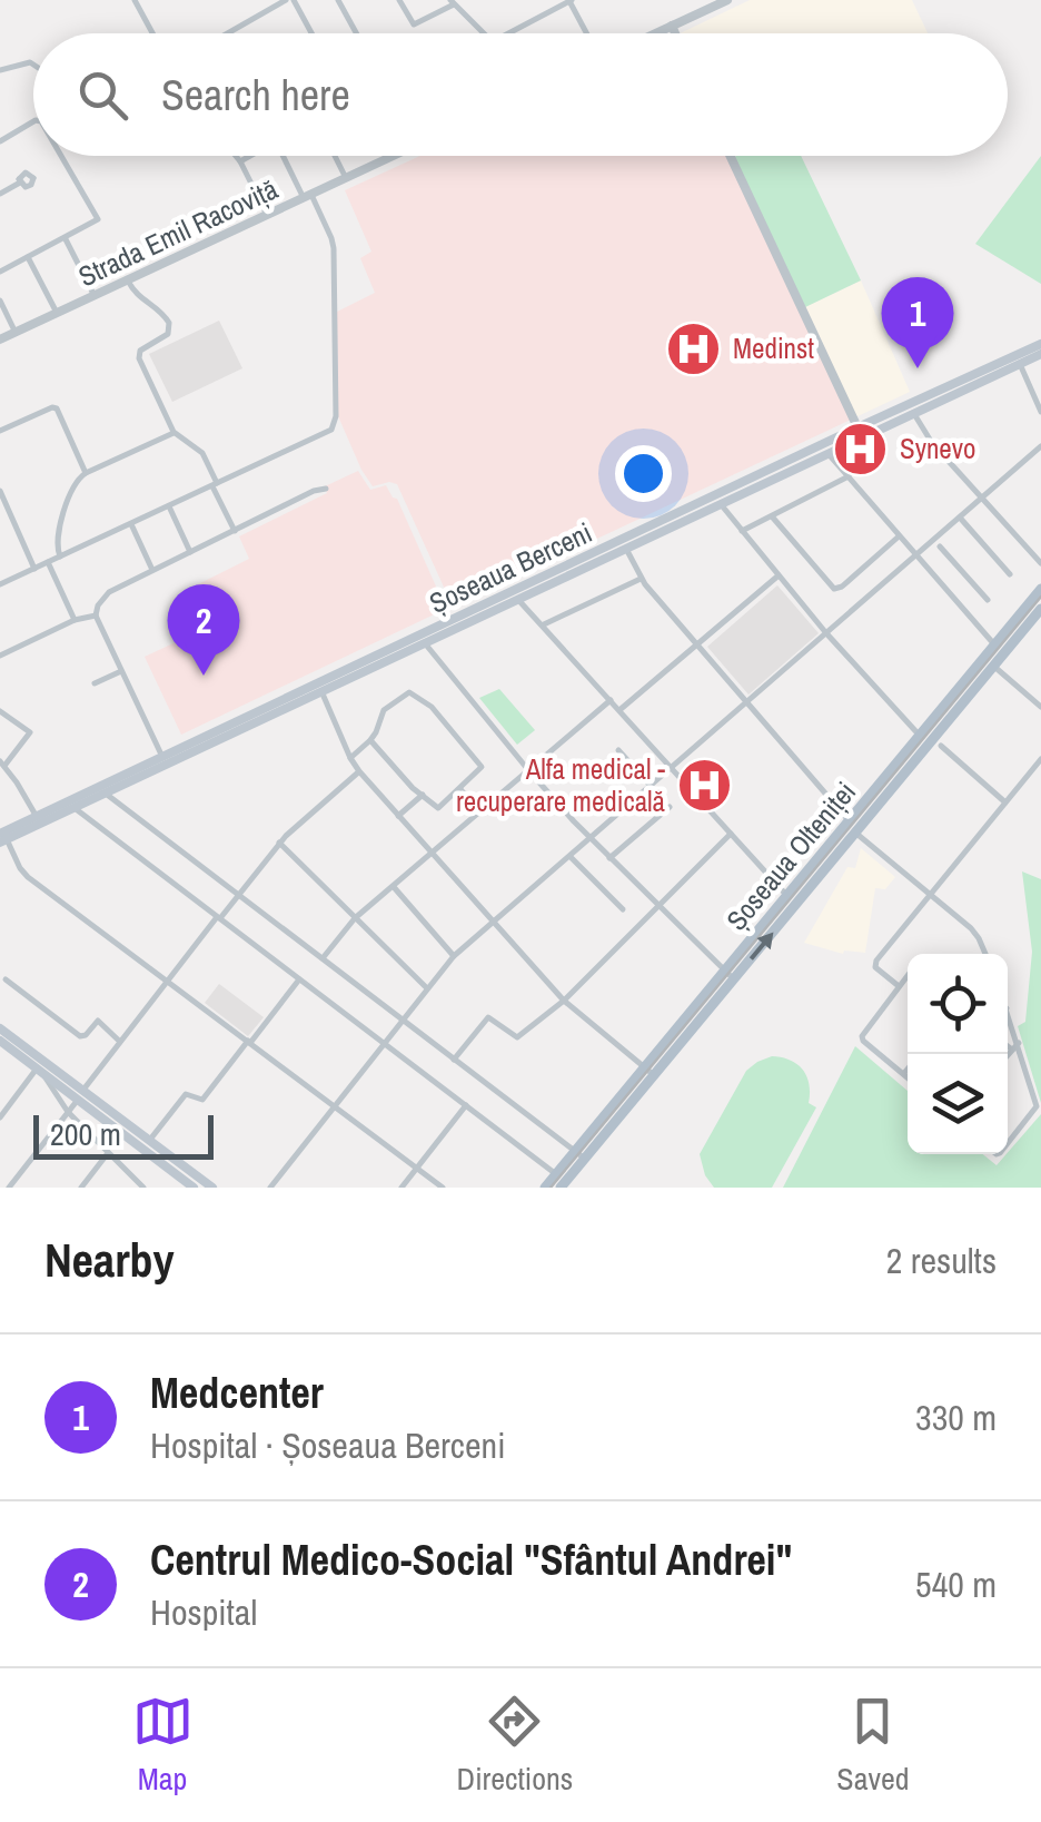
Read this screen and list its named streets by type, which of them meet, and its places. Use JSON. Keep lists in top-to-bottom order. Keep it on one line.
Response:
{"streets":{"main road":["Șoseaua Berceni","Șoseaua Olteniței"],"street":["Strada Emil Racoviță"]},"places":{"hospital":["Medinst","Synevo","Alfa medical - recuperare medicală"]},"scale_bar":"200 m","page":{"search":"Search here","pins":["1","2"],"scale":"200 m","heading":["Nearby","2 results"],"list":[{"mark":"1","name":"Medcenter","note":"Hospital · Șoseaua Berceni","value":"330 m"},{"mark":"2","name":"Centrul Medico-Social \"Sfântul Andrei\"","note":"Hospital","value":"540 m"}],"nav":["Map","Directions","Saved"]}}
